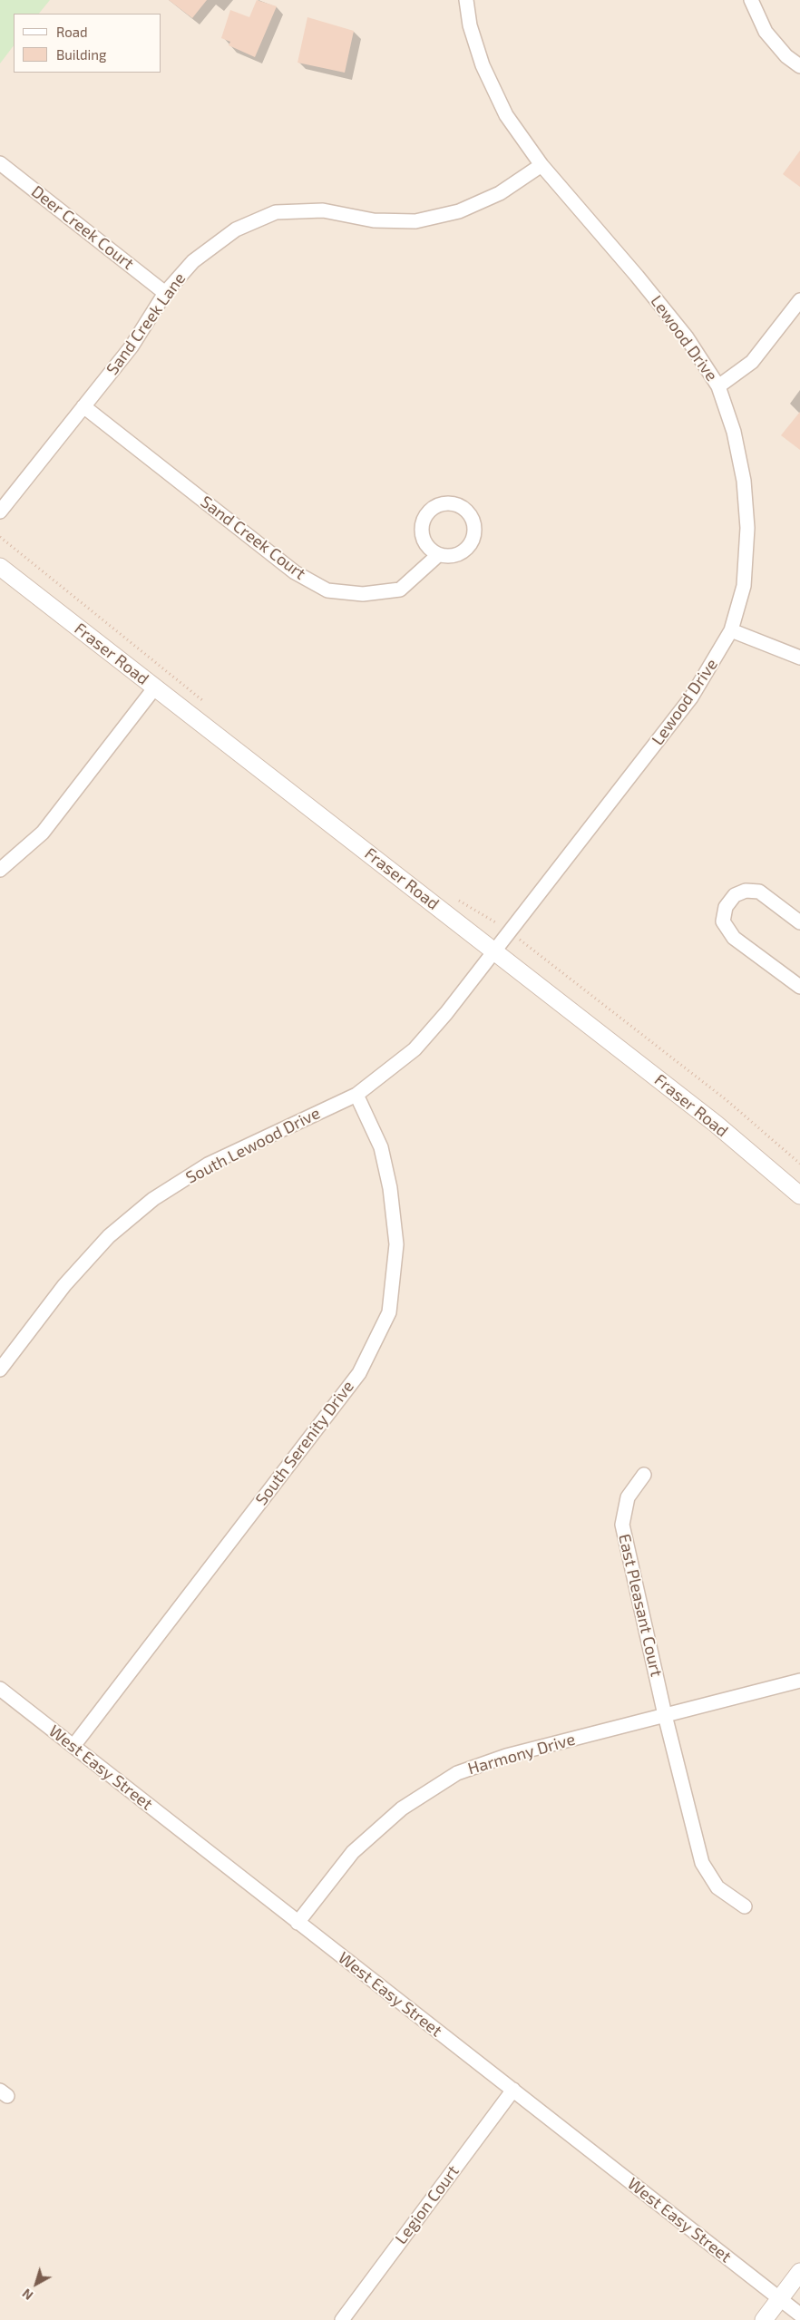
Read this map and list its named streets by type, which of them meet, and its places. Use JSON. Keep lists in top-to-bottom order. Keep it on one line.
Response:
{"streets":{"street":["Deer Creek Court","Sand Creek Lane","Lewood Drive","Sand Creek Court","Fraser Road","South Lewood Drive","South Serenity Drive","East Pleasant Court","Harmony Drive","West Easy Street","Legion Court"]},"crossings":[["Deer Creek Court","Sand Creek Lane"],["Sand Creek Lane","Lewood Drive"],["Sand Creek Lane","Sand Creek Court"],["Lewood Drive","Fraser Road"],["Lewood Drive","South Lewood Drive"],["Fraser Road","South Lewood Drive"],["South Lewood Drive","South Serenity Drive"],["South Serenity Drive","West Easy Street"],["East Pleasant Court","Harmony Drive"],["Harmony Drive","West Easy Street"],["West Easy Street","Legion Court"]],"legend":["Road","Building"],"north":"bottom left"}
